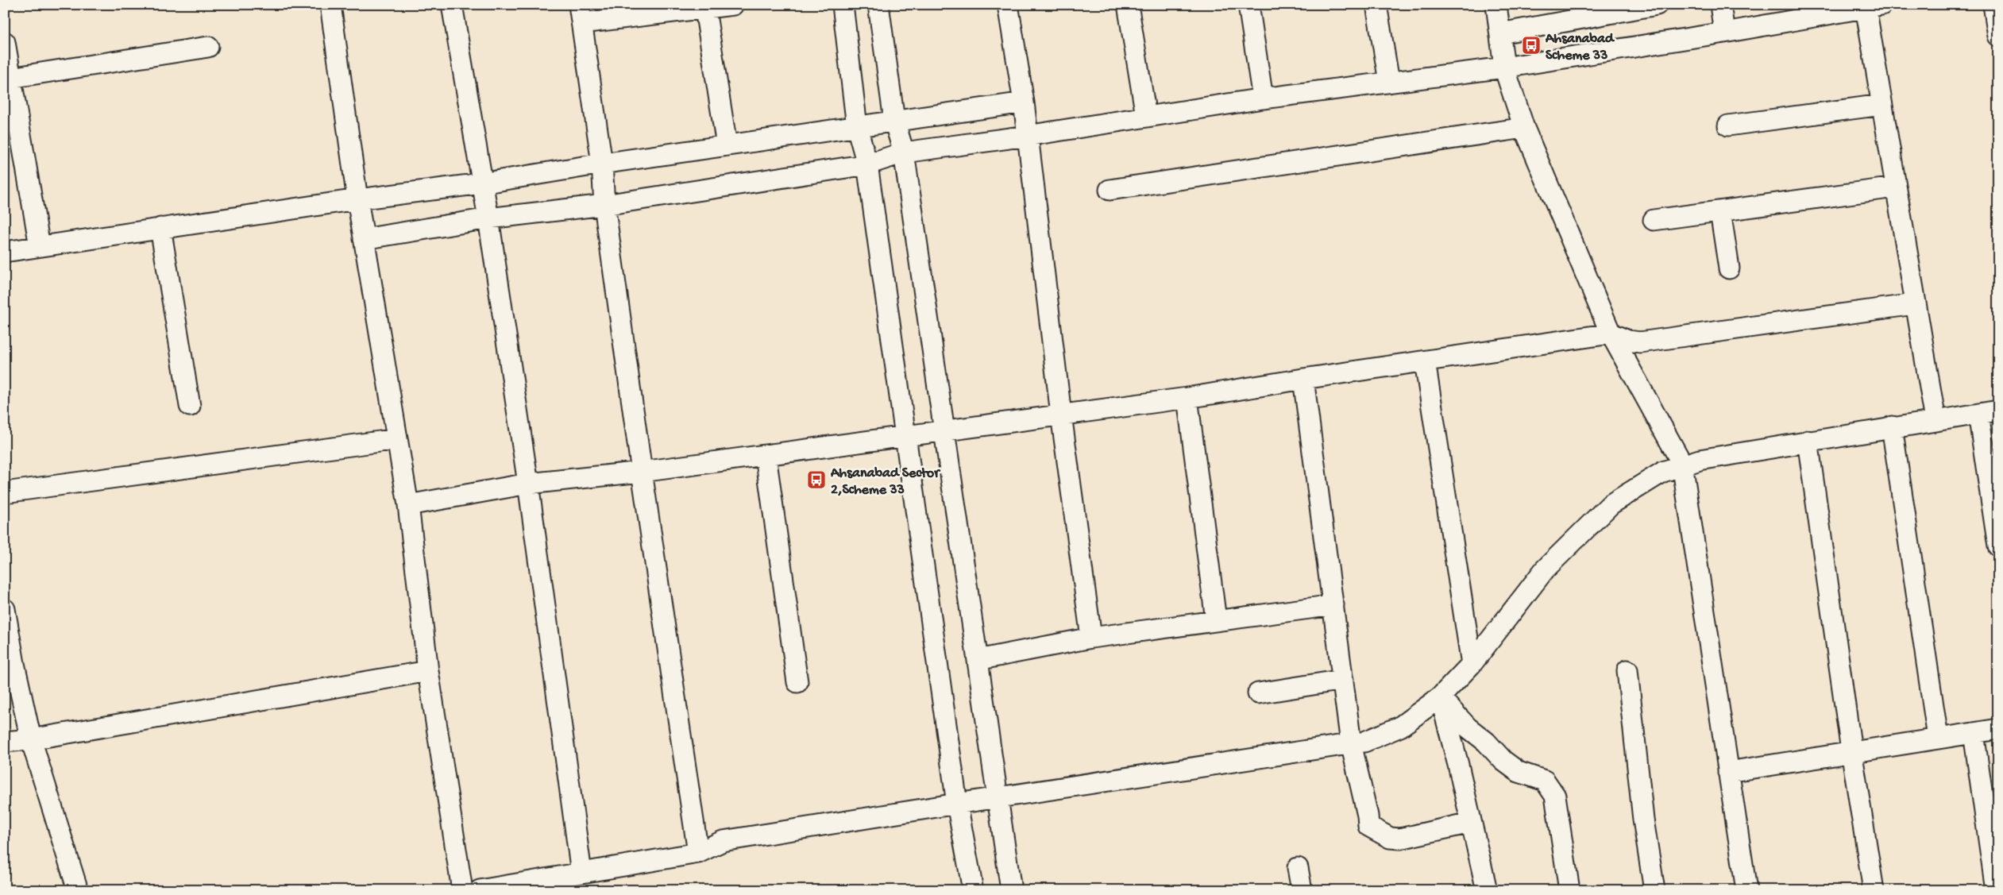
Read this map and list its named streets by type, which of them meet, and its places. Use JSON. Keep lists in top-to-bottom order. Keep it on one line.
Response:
{"places":{"bus stop":["Ahsanabad Scheme 33","Ahsanabad Sector 2,Scheme 33"]}}
